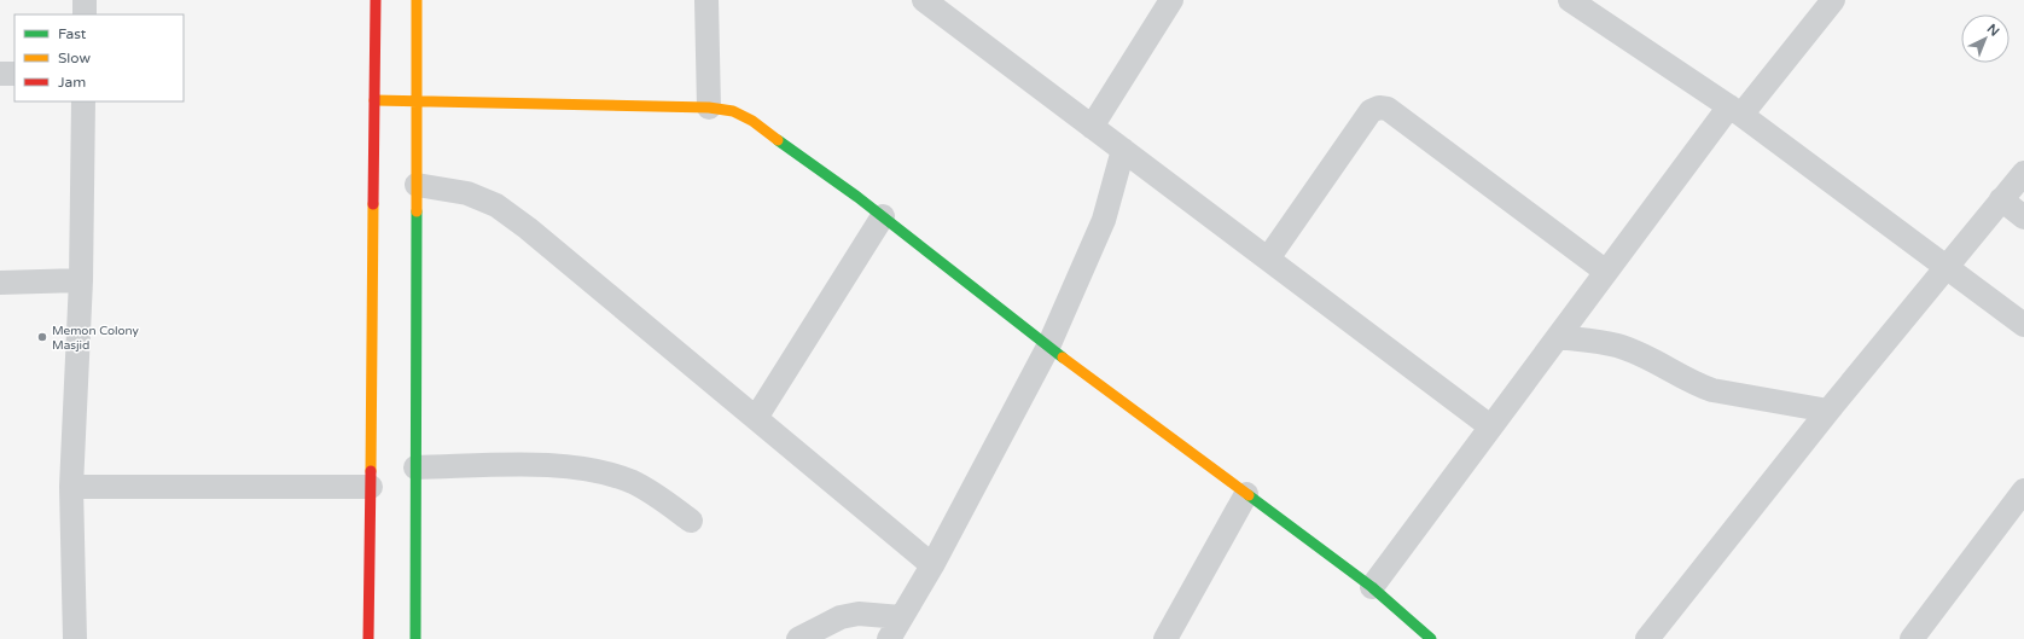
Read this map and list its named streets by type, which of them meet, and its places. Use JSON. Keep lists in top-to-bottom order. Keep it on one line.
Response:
{"places":["Memon Colony Masjid"],"legend":["Fast","Slow","Jam"],"north":"top right"}
